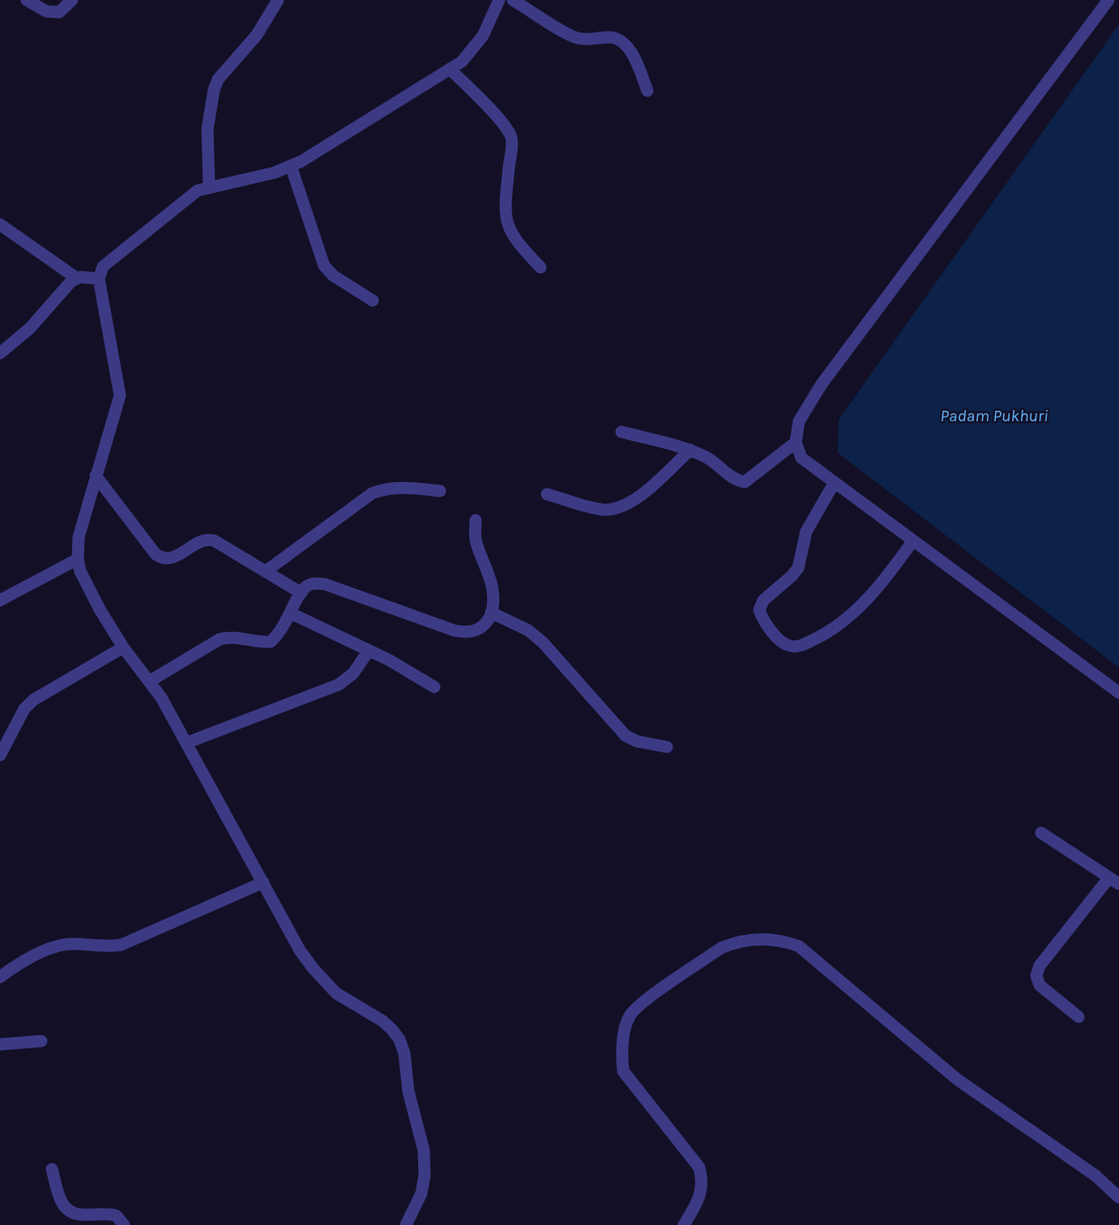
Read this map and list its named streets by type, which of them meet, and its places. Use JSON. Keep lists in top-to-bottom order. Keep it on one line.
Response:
{"water":["Padam Pukhuri"]}
